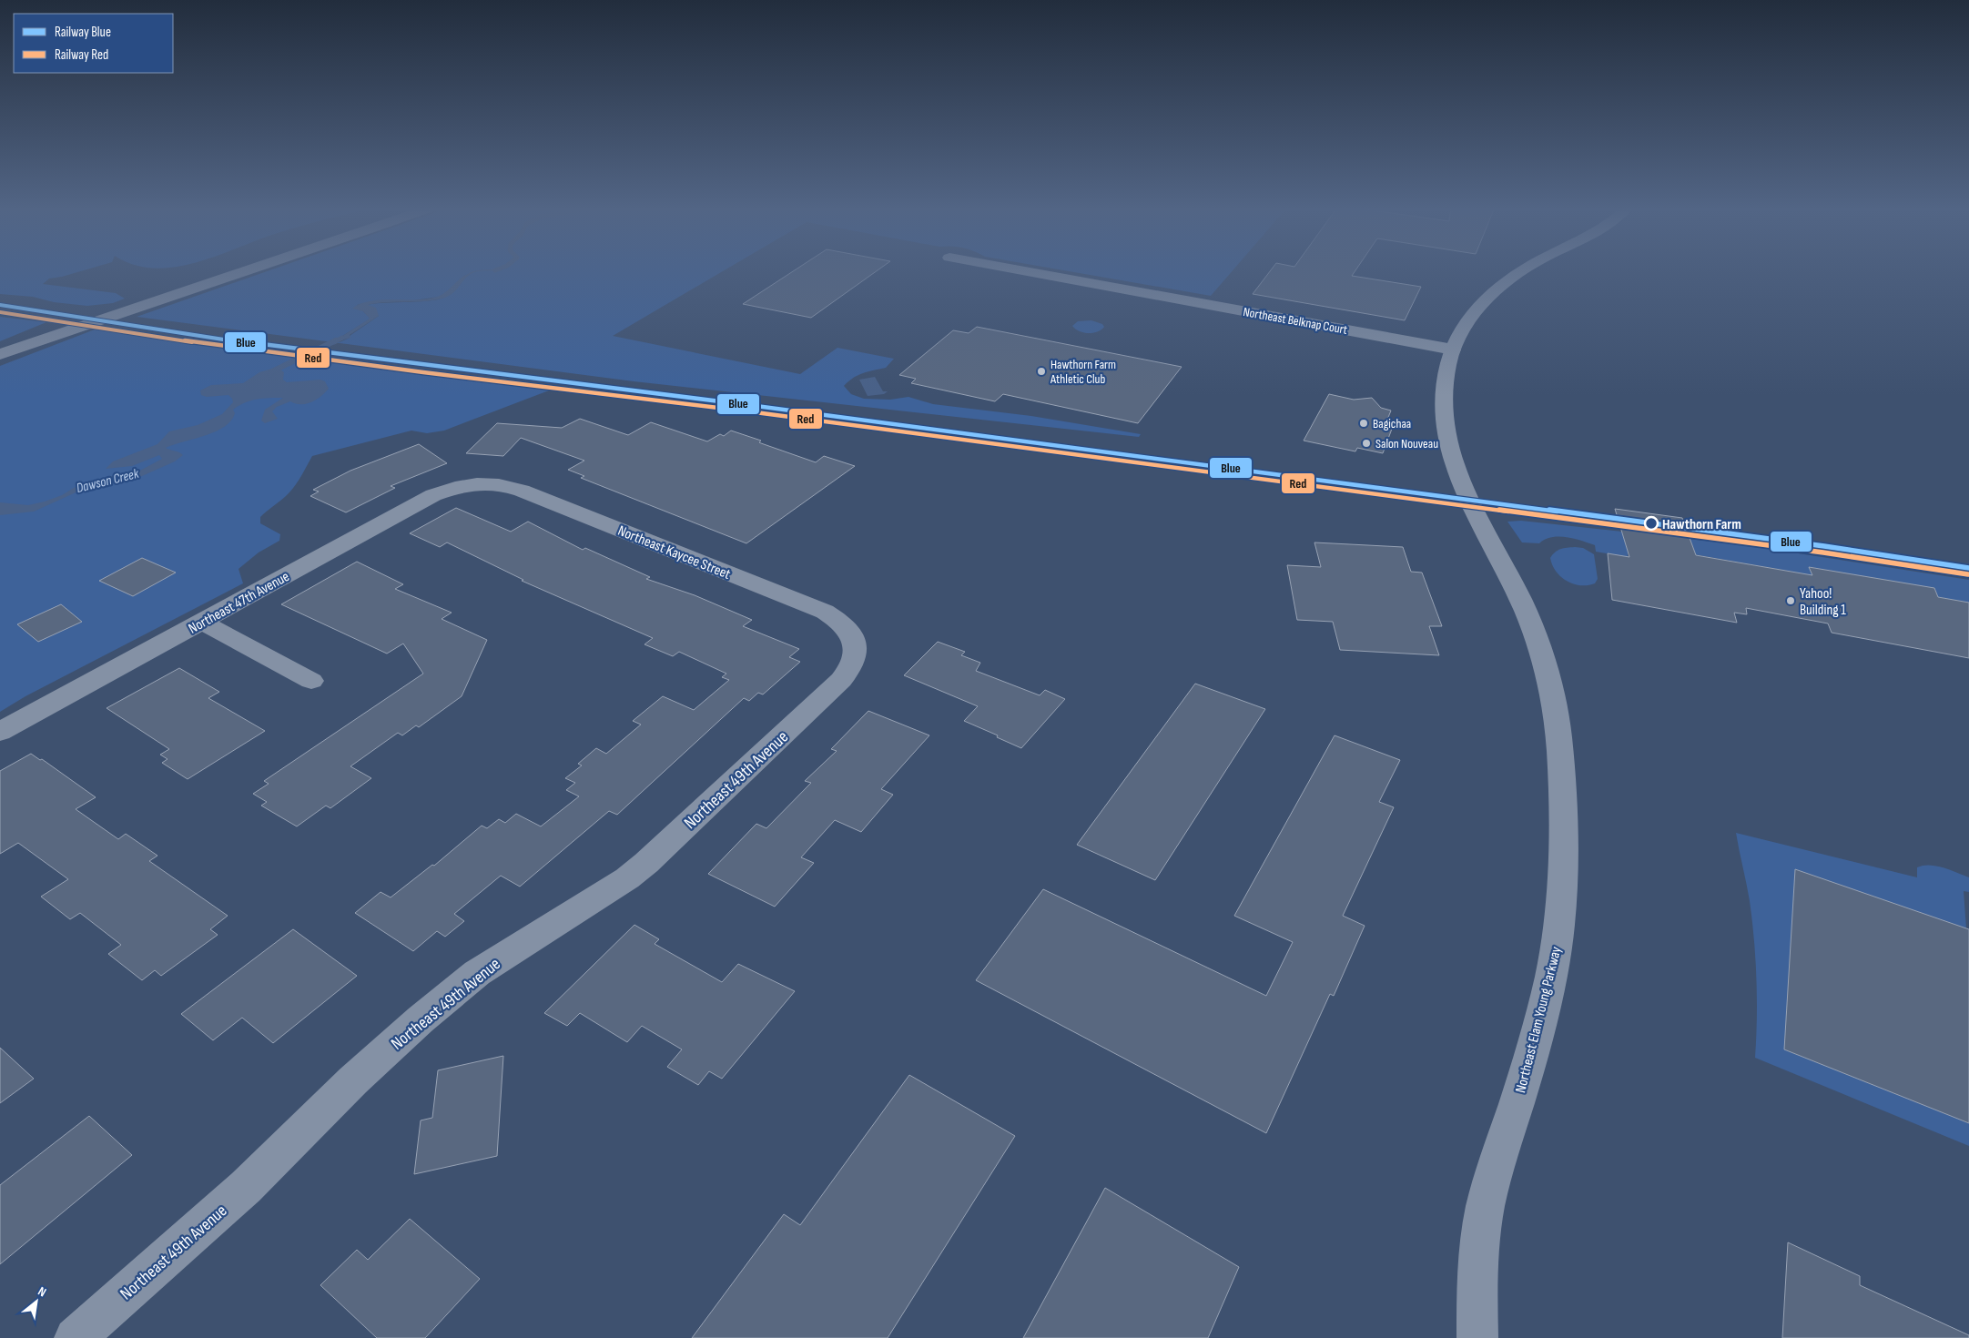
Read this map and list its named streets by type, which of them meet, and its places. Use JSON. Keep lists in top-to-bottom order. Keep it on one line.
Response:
{"streets":{"street":["Northeast Belknap Court","Northeast Kaycee Street","Northeast 47th Avenue","Northeast 49th Avenue","Northeast Elam Young Parkway"]},"crossings":[["Northeast Belknap Court","Northeast Elam Young Parkway"],["Northeast Kaycee Street","Northeast 47th Avenue"],["Northeast Kaycee Street","Northeast 49th Avenue"]],"water":["Dawson Creek"],"places":["Hawthorn Farm Athletic Club","Bagichaa","Salon Nouveau","Hawthorn Farm","Yahoo! Building 1"],"lines":["rail line Blue","rail line Red"],"legend":["Railway Blue","Railway Red"],"north":"top right"}
